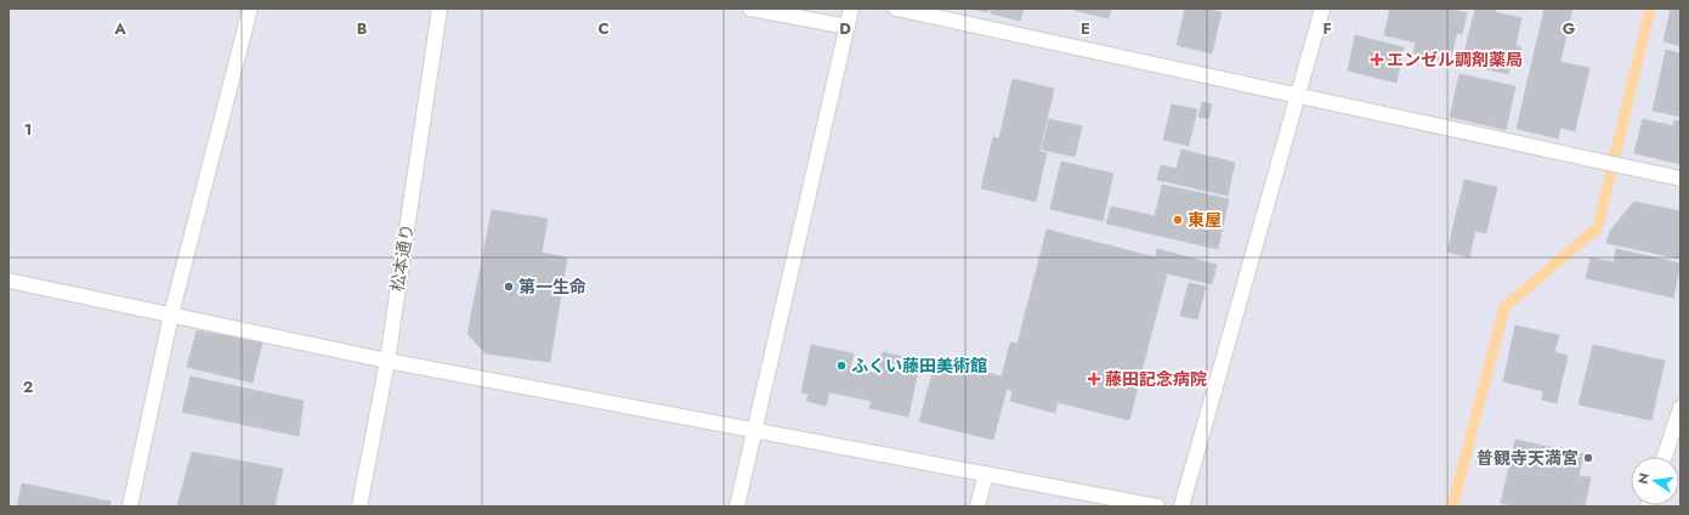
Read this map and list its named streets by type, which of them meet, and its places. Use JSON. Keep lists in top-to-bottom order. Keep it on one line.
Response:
{"streets":{"street":["松本通り"]},"places":{"health":["エンゼル調剤薬局","藤田記念病院"],"other":["東屋","第一生命","ふくい藤田美術館","普観寺天満宮"]},"north":"left","grid":{"columns":["A","B","C","D","E","F","G"],"rows":["1","2"]}}
